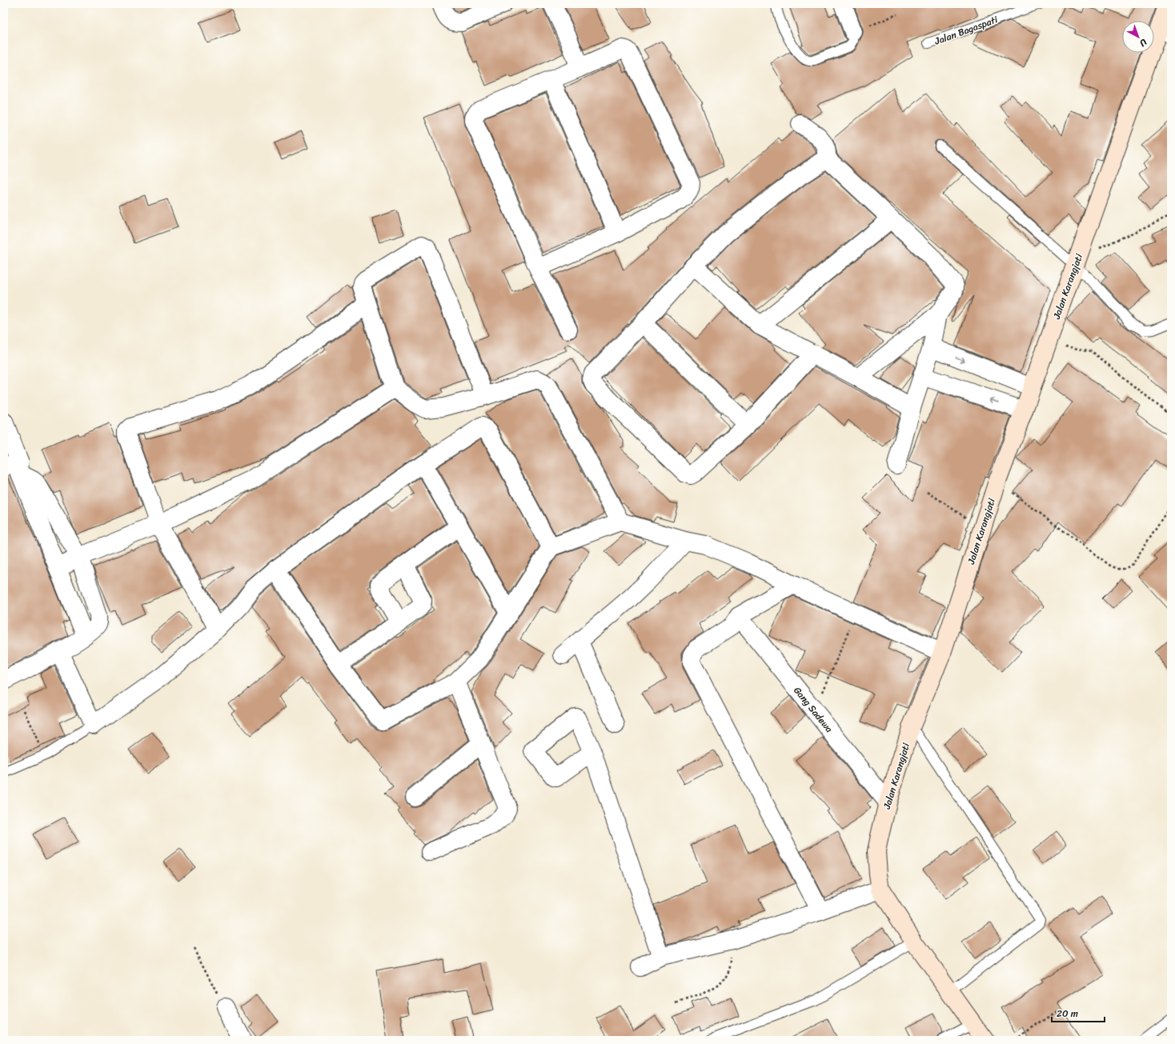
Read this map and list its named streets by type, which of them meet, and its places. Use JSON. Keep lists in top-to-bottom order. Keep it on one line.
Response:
{"streets":{"street":["Jalan Karangjati","Gang Sadewa"],"lane":["Jalan Bagaspati"]},"crossings":[["Jalan Karangjati","Gang Sadewa"]],"scale_bar":"20 m","north":"bottom right"}
